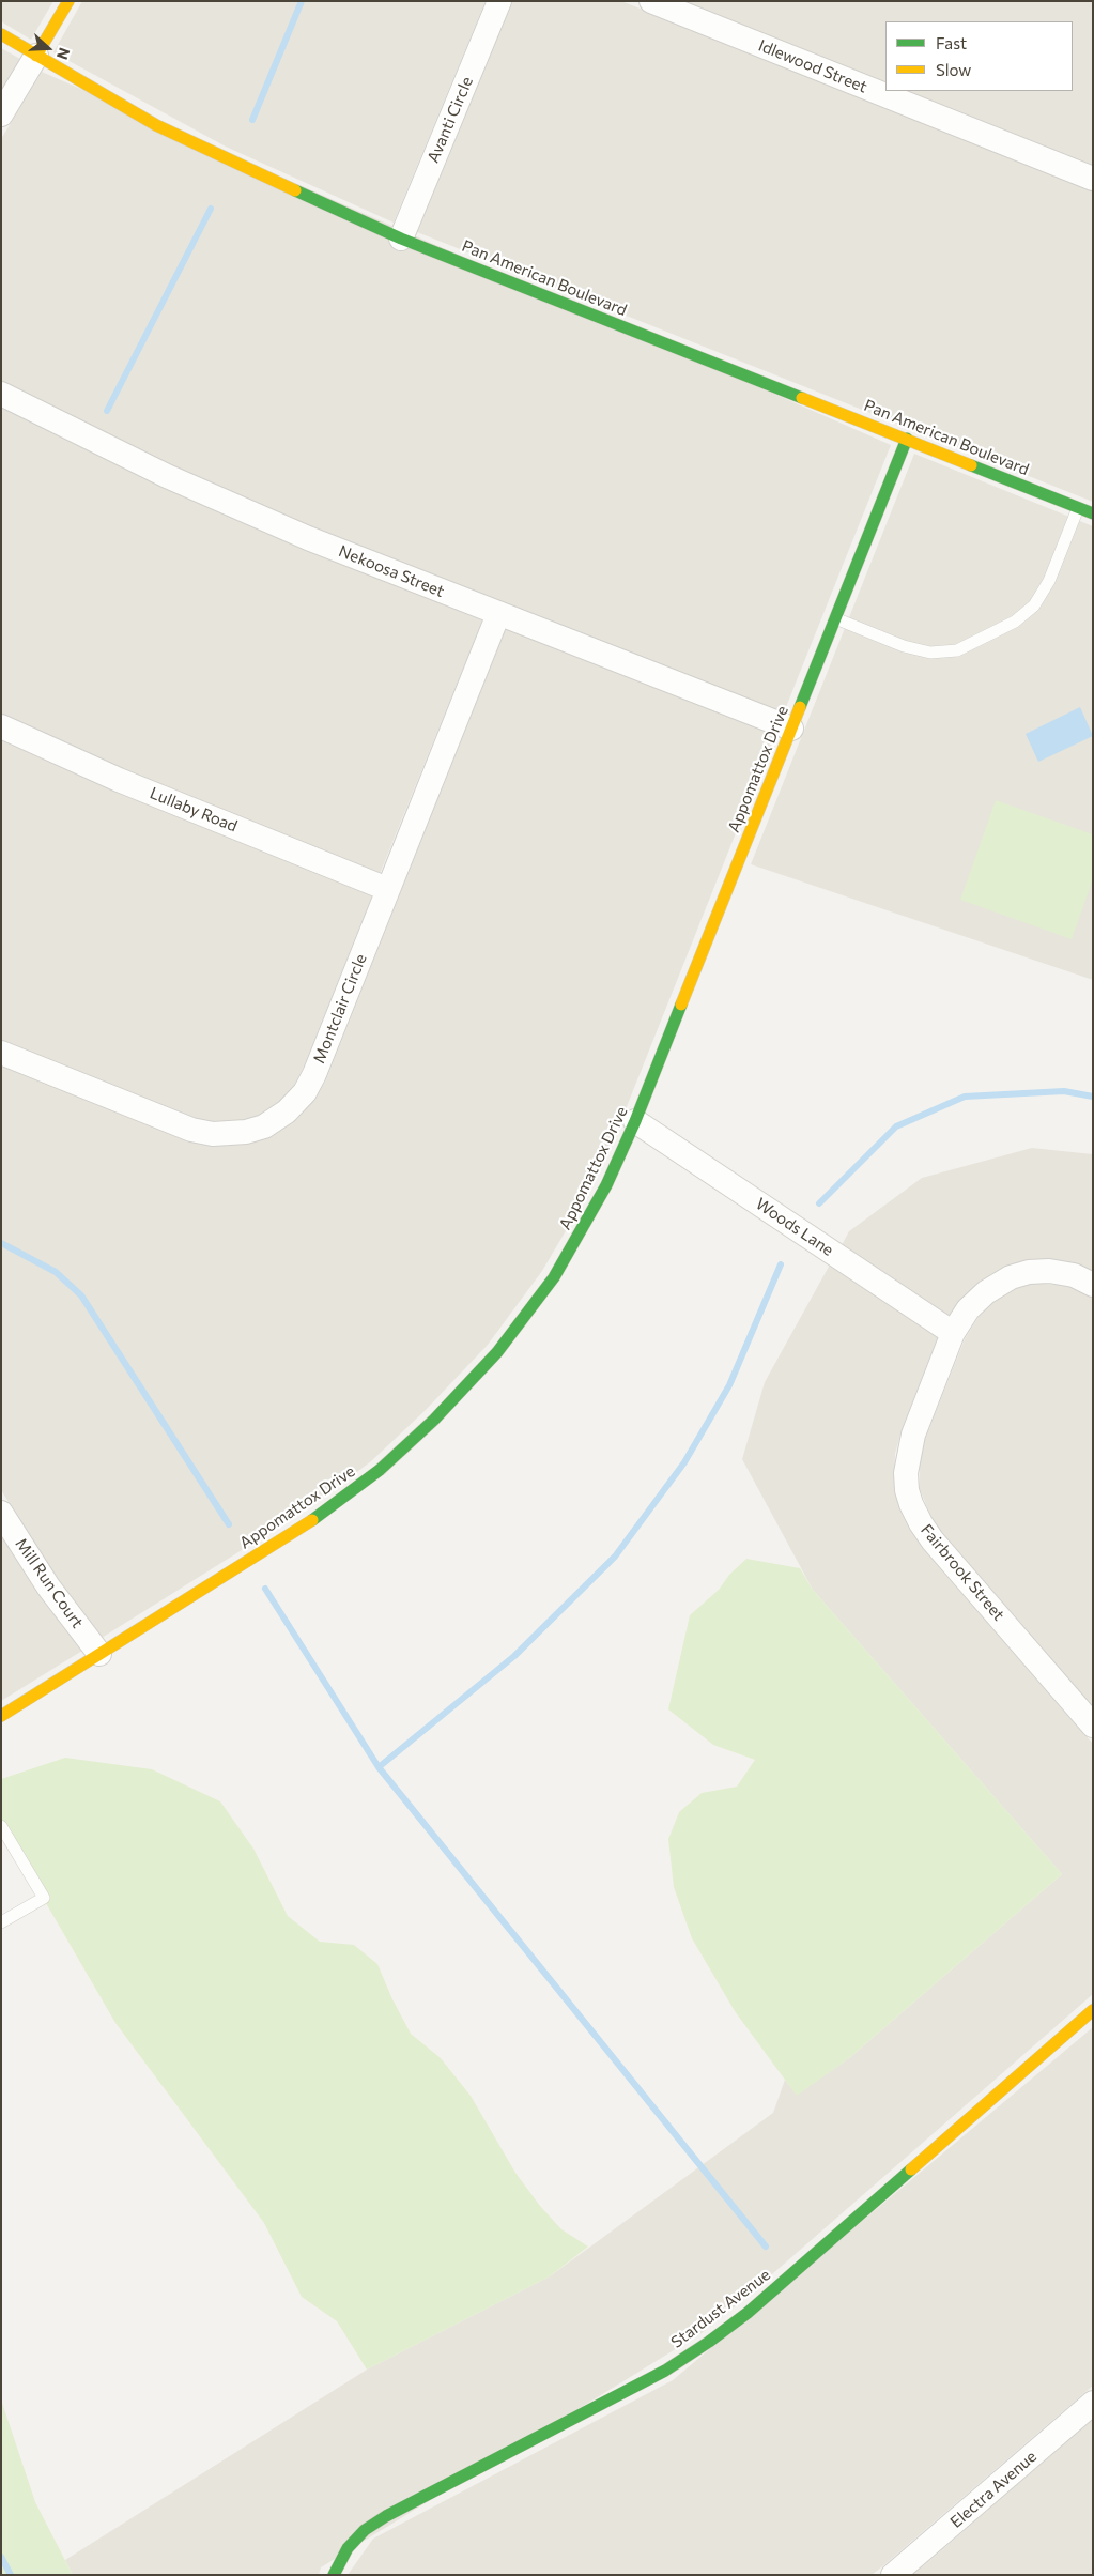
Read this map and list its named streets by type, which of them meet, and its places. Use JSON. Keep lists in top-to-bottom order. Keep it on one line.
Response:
{"streets":{"street":["Idlewood Street","Avanti Circle","Pan American Boulevard","Nekoosa Street","Appomattox Drive","Lullaby Road","Montclair Circle","Woods Lane","Fairbrook Street","Mill Run Court","Stardust Avenue","Electra Avenue"]},"crossings":[["Avanti Circle","Pan American Boulevard"],["Pan American Boulevard","Appomattox Drive"],["Nekoosa Street","Appomattox Drive"],["Nekoosa Street","Montclair Circle"],["Appomattox Drive","Woods Lane"],["Appomattox Drive","Mill Run Court"],["Lullaby Road","Montclair Circle"],["Woods Lane","Fairbrook Street"]],"legend":["Fast","Slow"],"north":"right"}
